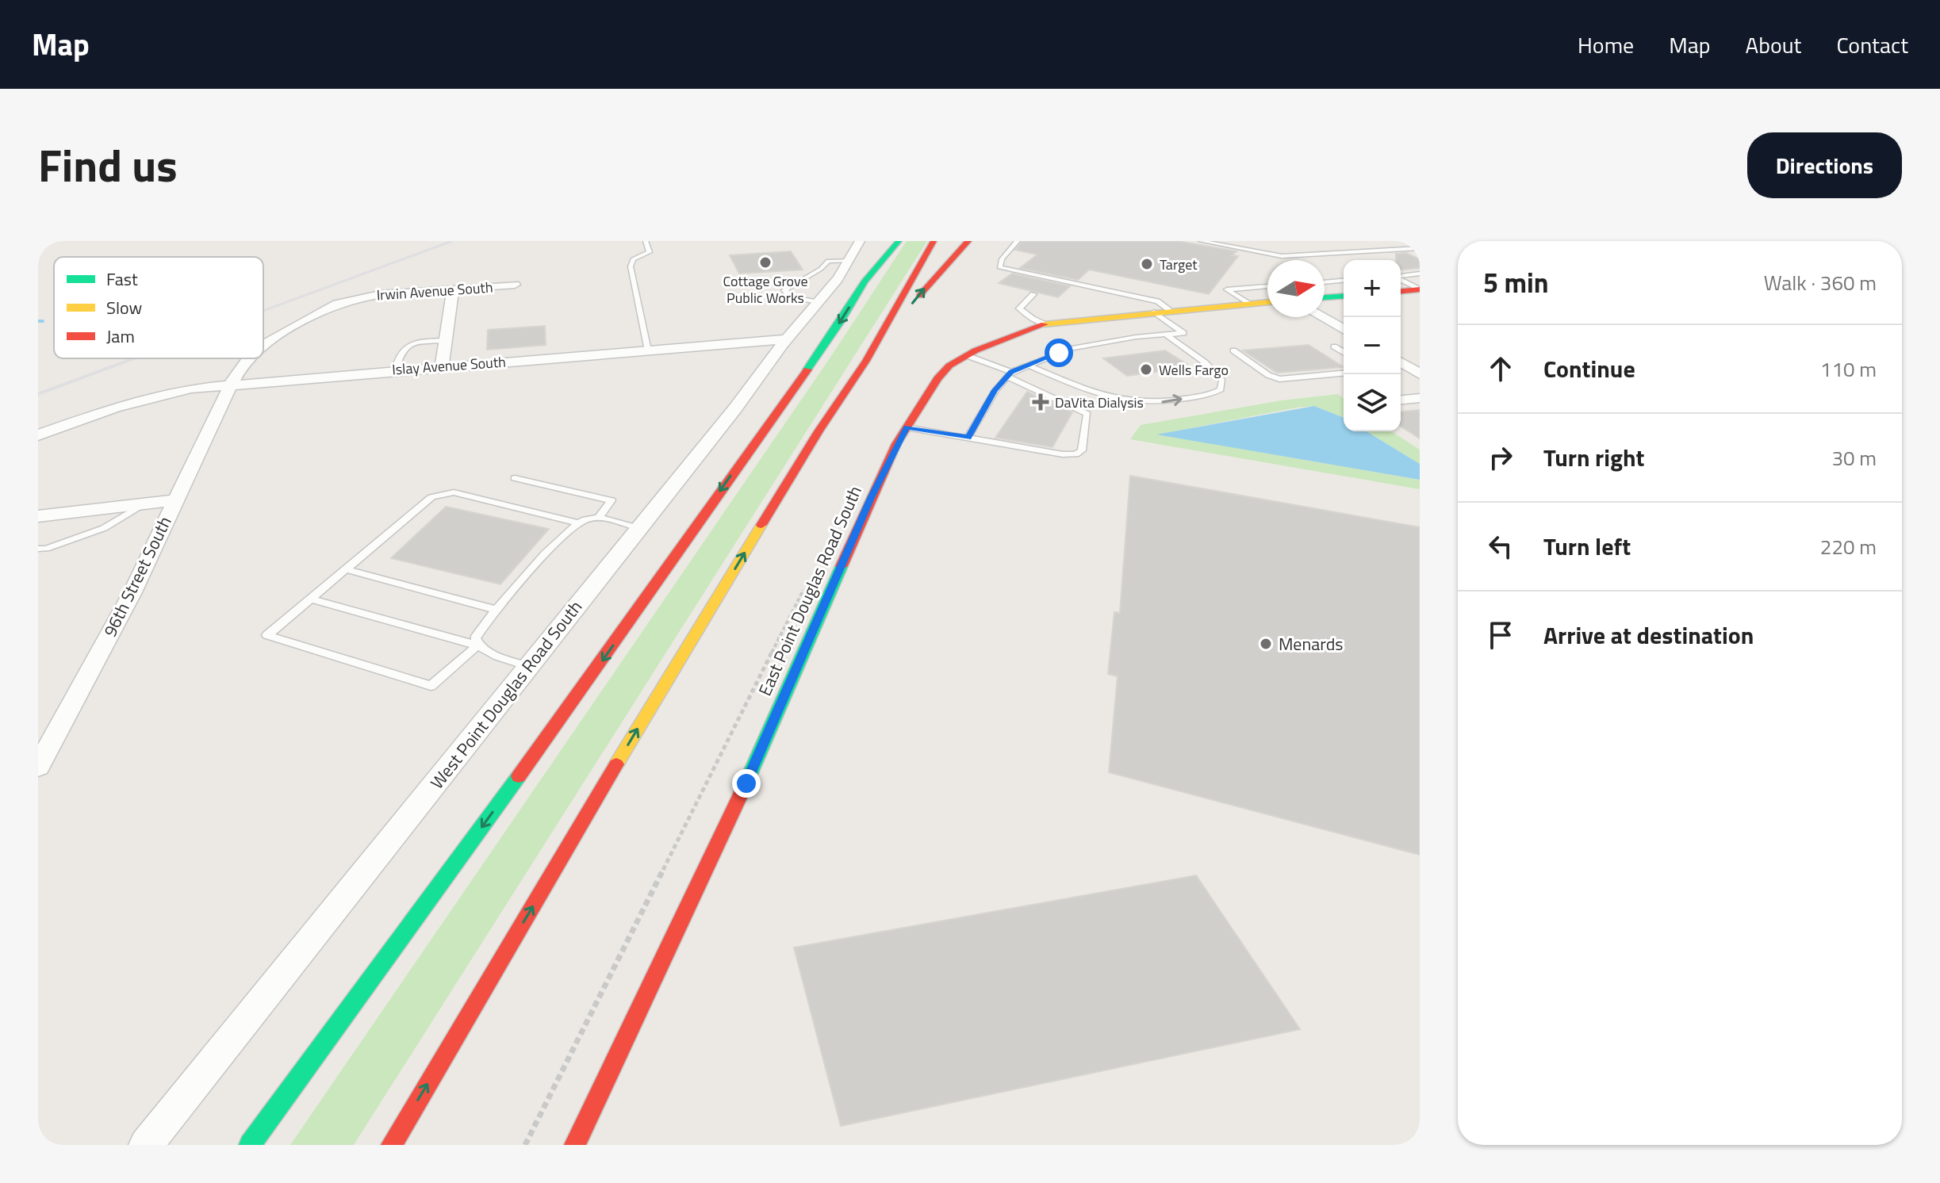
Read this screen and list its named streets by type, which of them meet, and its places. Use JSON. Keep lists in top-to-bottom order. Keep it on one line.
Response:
{"streets":{"main road":["East Point Douglas Road South"],"street":["Irwin Avenue South","Islay Avenue South","96th Street South","West Point Douglas Road South"]},"crossings":[["Irwin Avenue South","Islay Avenue South"],["Irwin Avenue South","96th Street South"],["Islay Avenue South","96th Street South"],["Islay Avenue South","West Point Douglas Road South"]],"places":{"other":["Cottage Grove Public Works","Target","Wells Fargo","Menards"],"health":["DaVita Dialysis"]},"legend":["Fast","Slow","Jam"],"north":"right","page":{"header":"Map","nav":["Home","Map","About","Contact"],"title":"Find us","buttons":"Directions","heading":["5 min","Walk · 360 m"],"map_buttons":["+","−"],"list":[["Continue","110 m"],["Turn right","30 m"],["Turn left","220 m"],"Arrive at destination"]}}
